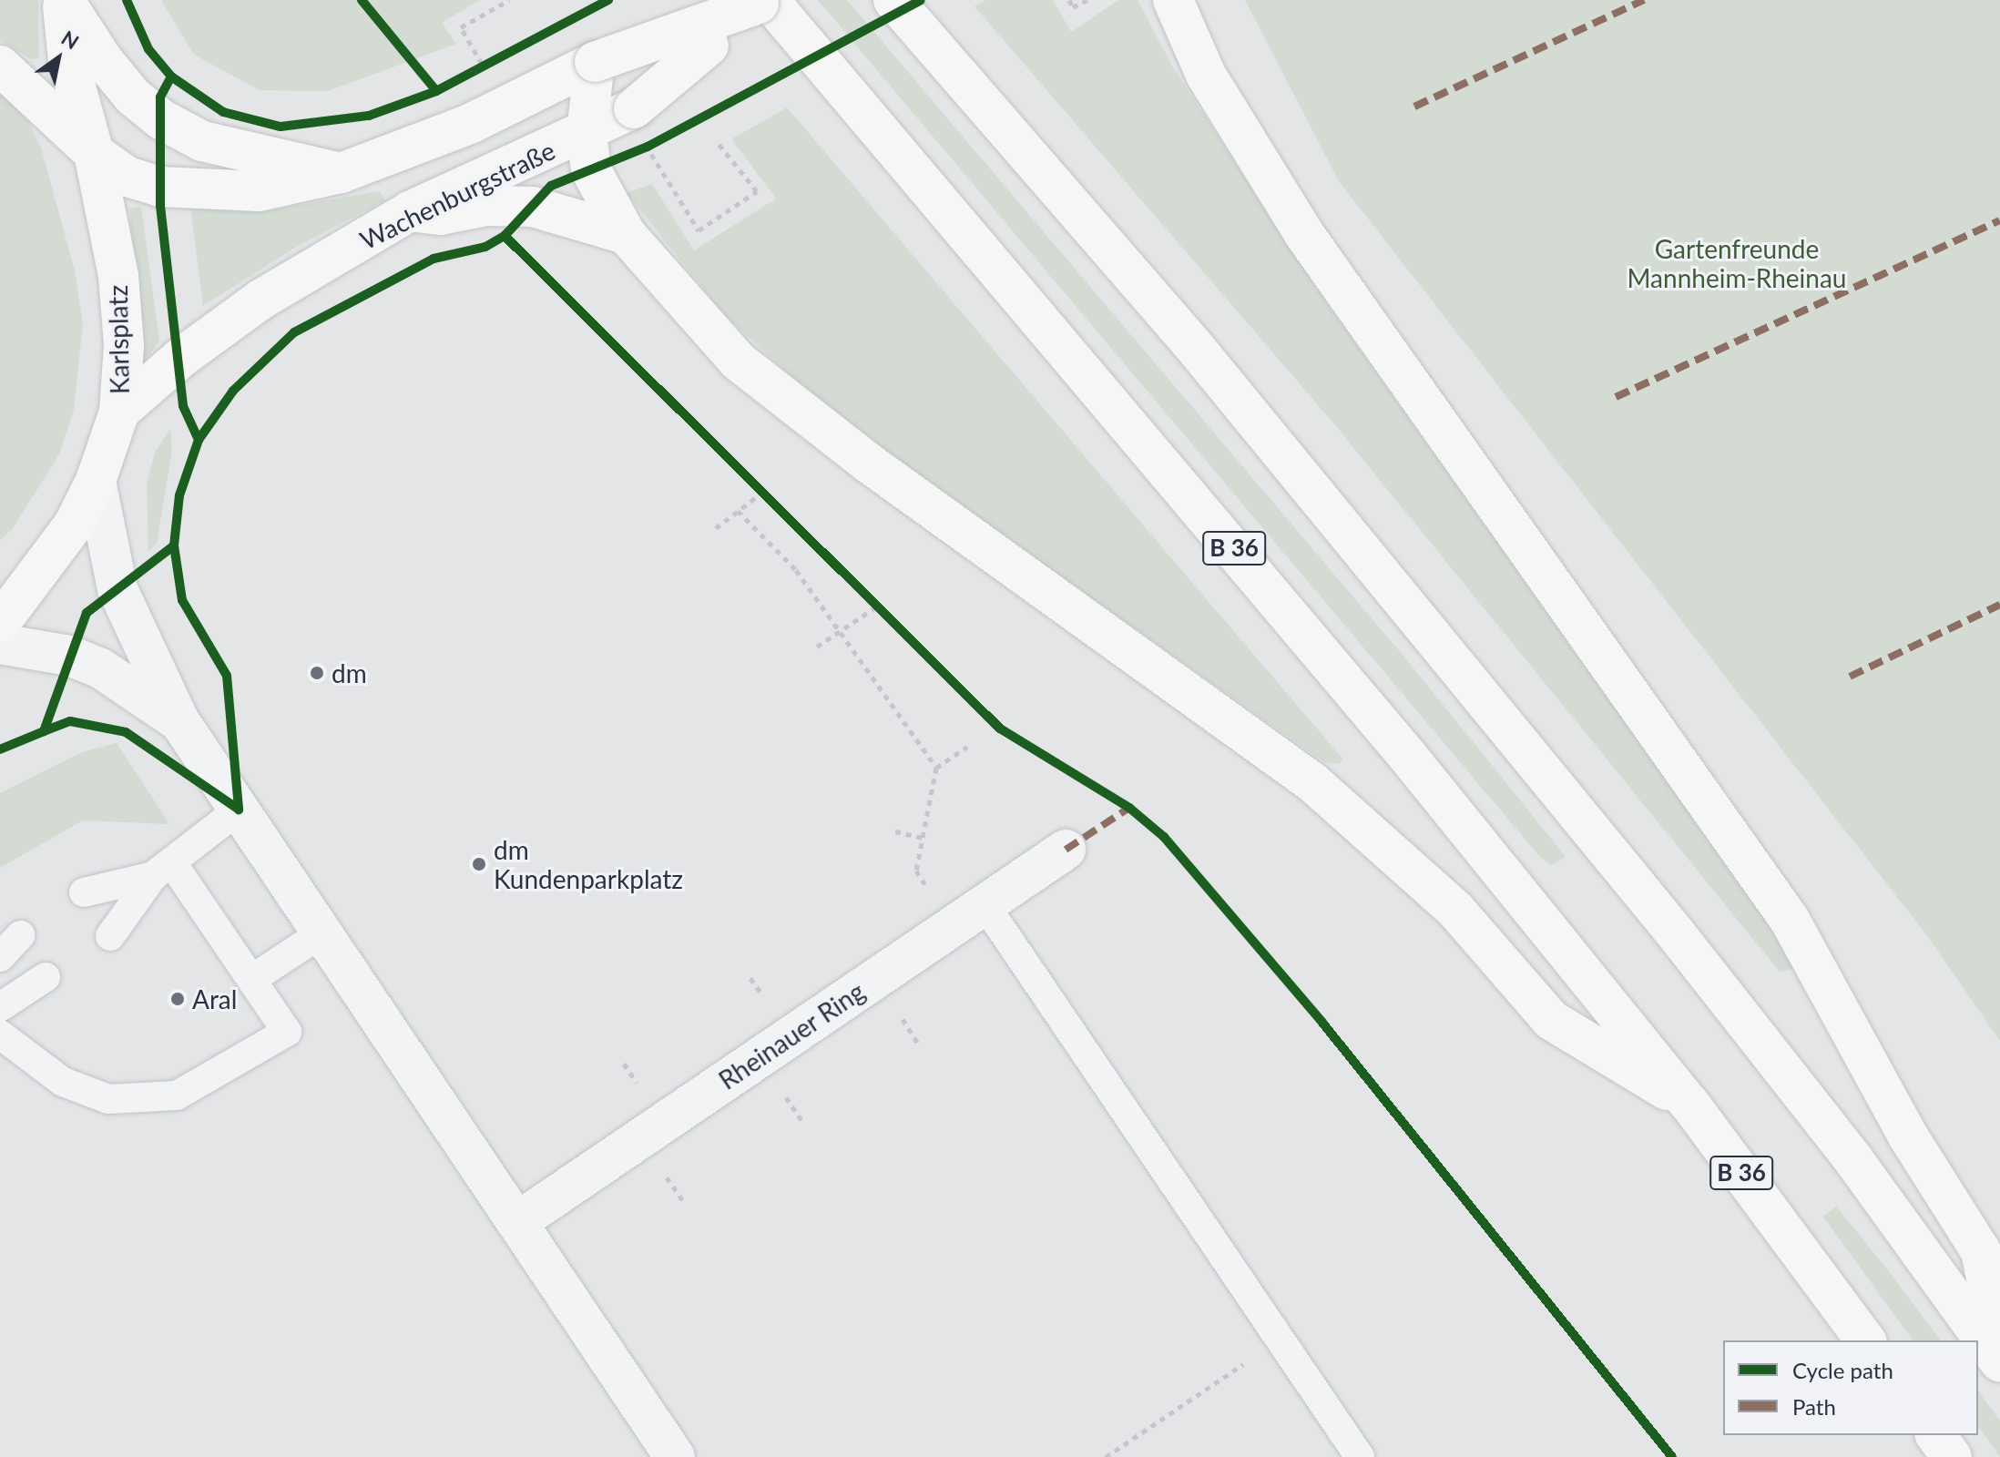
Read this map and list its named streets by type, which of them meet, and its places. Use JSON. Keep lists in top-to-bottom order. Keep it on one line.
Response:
{"streets":{"main road":["Wachenburgstraße","Karlsplatz","B 36"],"street":["Rheinauer Ring"]},"crossings":[["Wachenburgstraße","Karlsplatz"],["Wachenburgstraße","B 36"]],"parks":["Gartenfreunde Mannheim-Rheinau"],"places":["dm","dm Kundenparkplatz","Aral"],"legend":["Cycle path","Path"],"north":"top right"}
